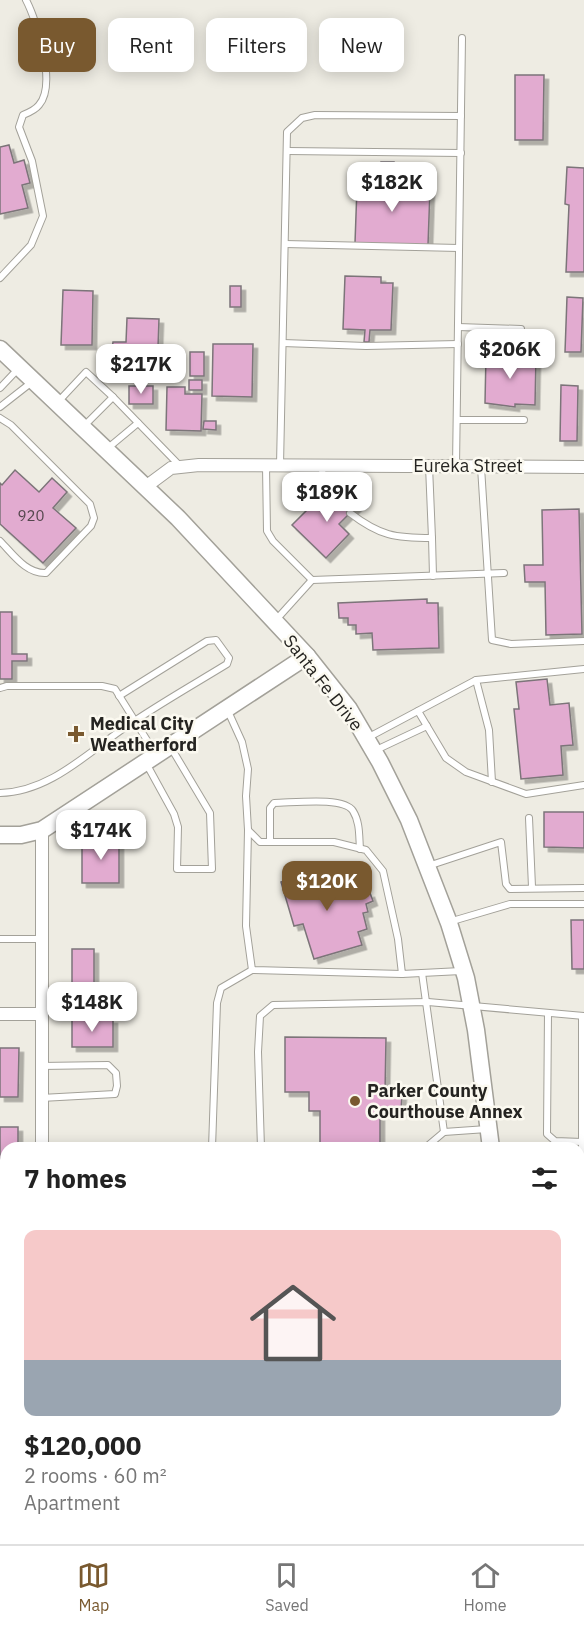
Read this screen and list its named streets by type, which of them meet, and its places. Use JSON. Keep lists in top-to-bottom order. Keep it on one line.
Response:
{"streets":{"main road":["Santa Fe Drive"],"street":["Eureka Street"]},"crossings":[["Eureka Street","Santa Fe Drive"]],"places":{"health":["Medical City Weatherford"],"other":["Parker County Courthouse Annex"]},"house_numbers":["920"],"page":{"chip":["Buy","Rent","Filters","New"],"price":["$182K","$206K","$217K","$189K","$174K","$120K","$148K"],"heading":"7 homes","list":[{"name":"$120,000","note":"2 rooms · 60 m² · Apartment"}],"tabs":["Map","Saved","Home"]}}
